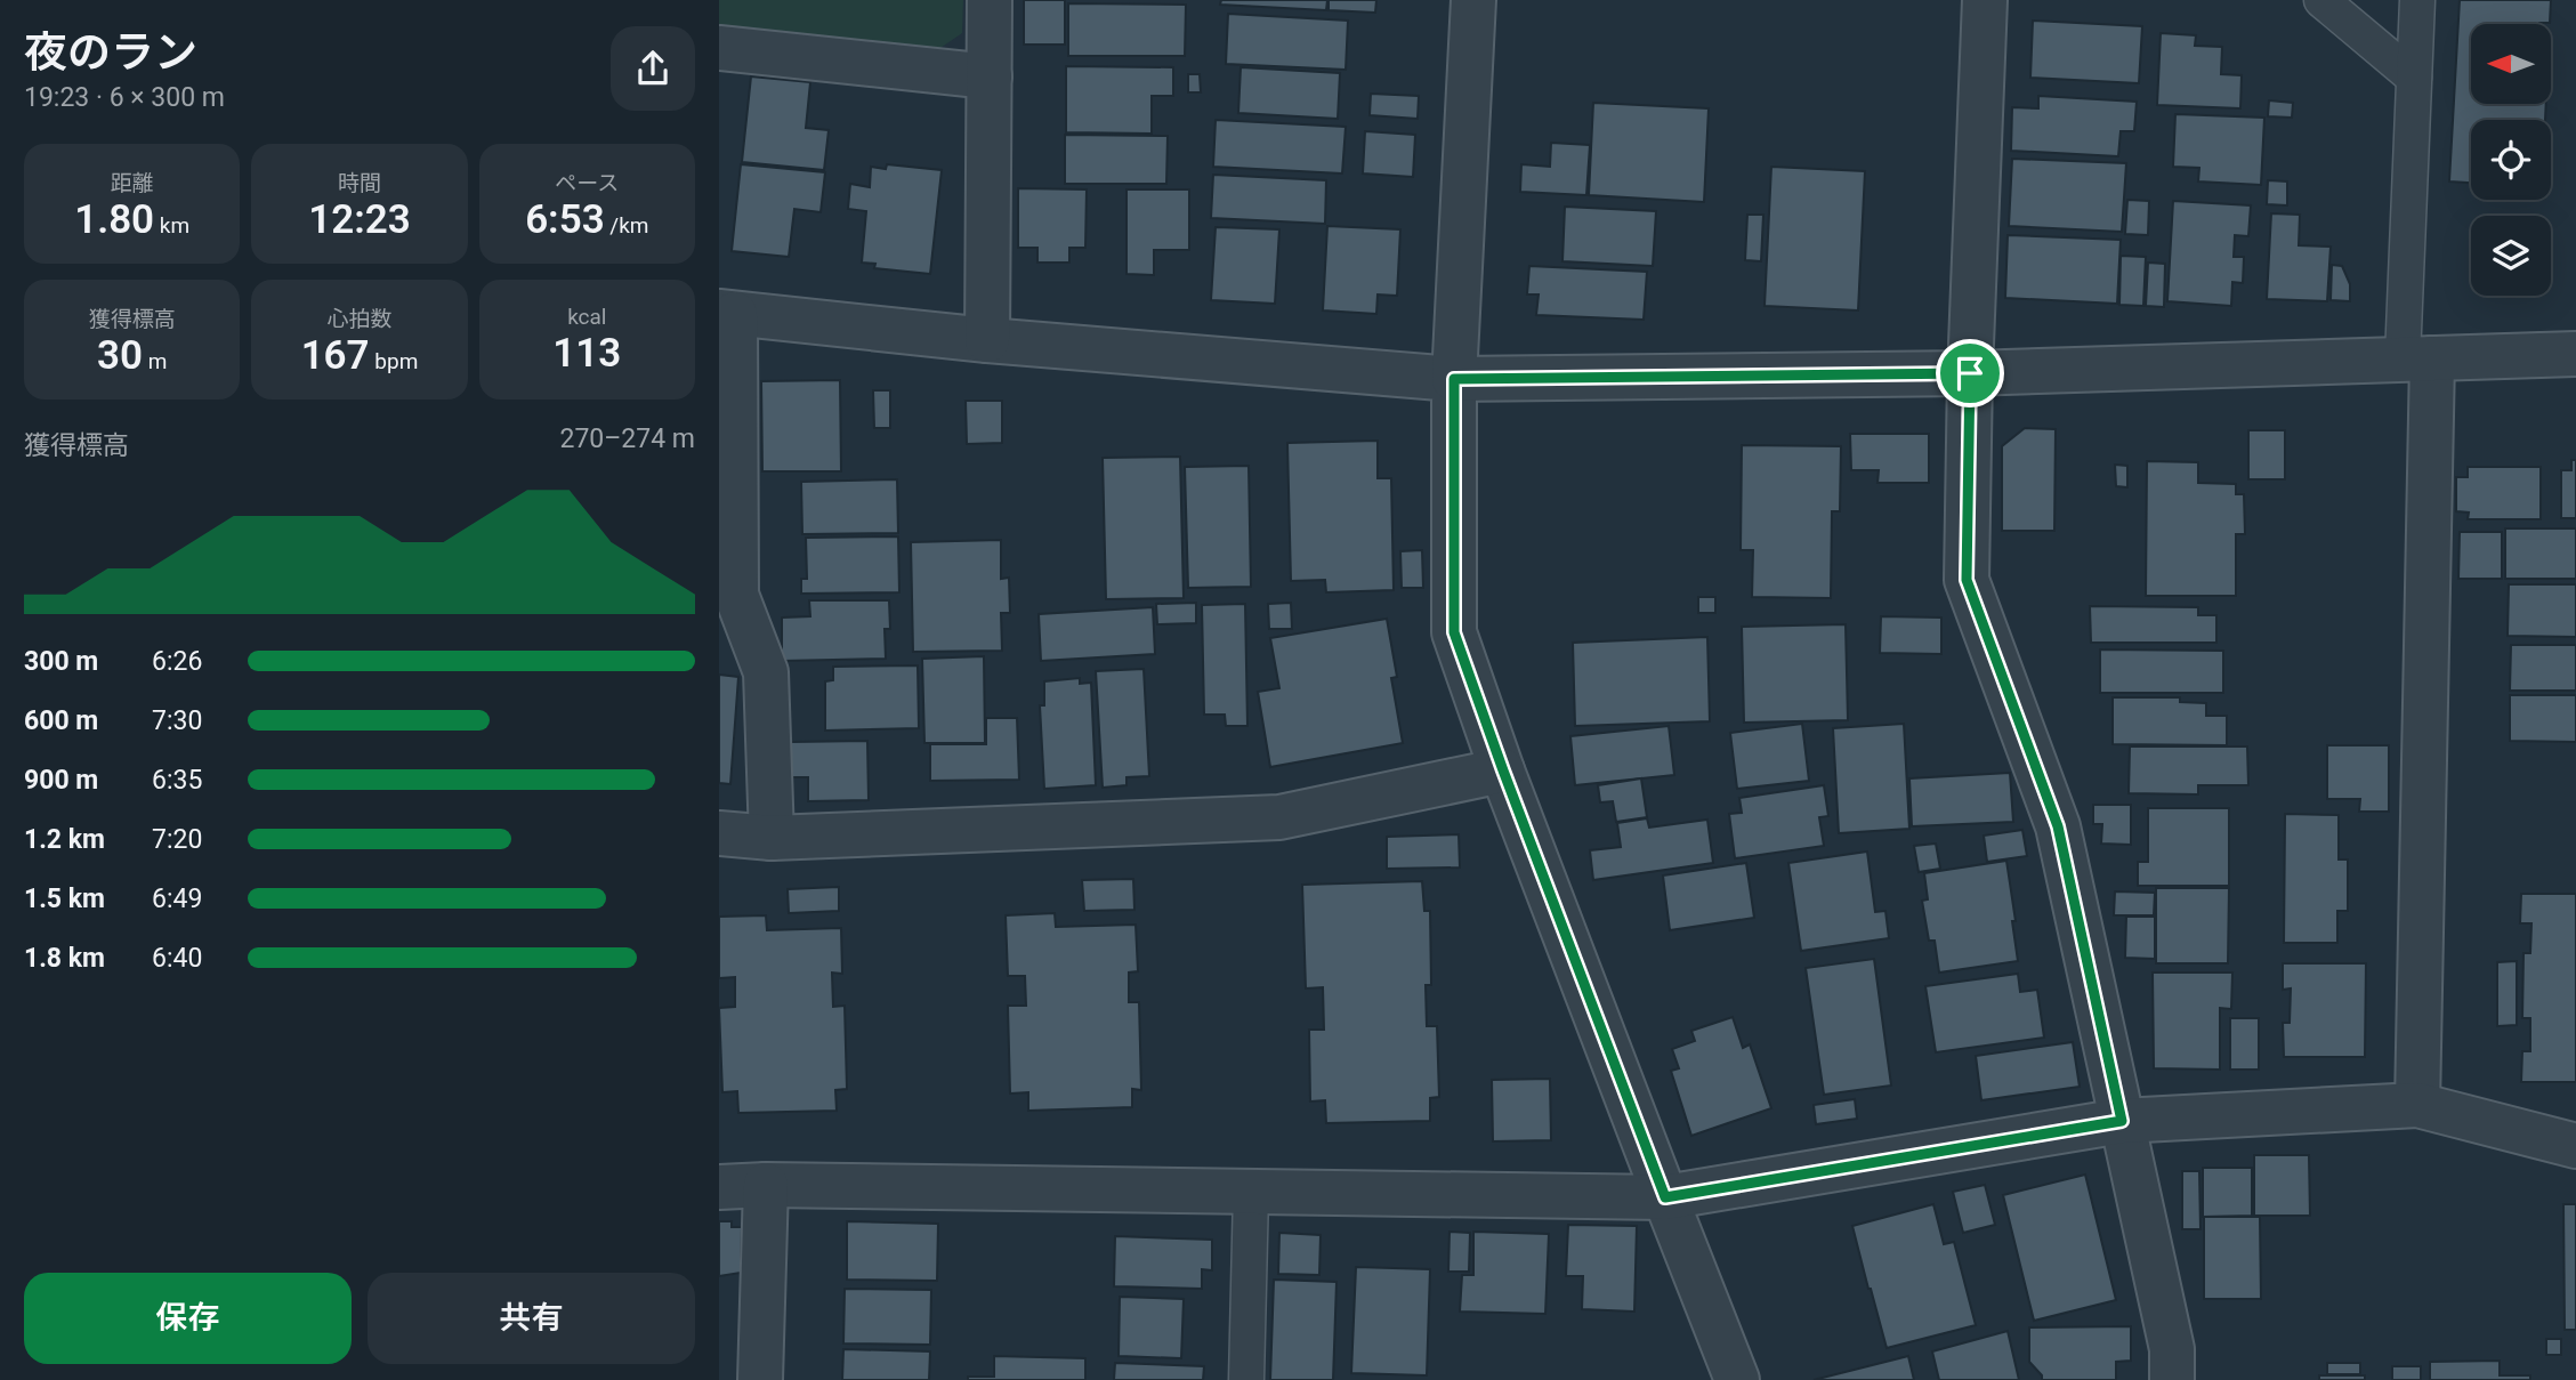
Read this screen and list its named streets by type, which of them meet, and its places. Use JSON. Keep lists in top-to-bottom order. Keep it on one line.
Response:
{"north":"left","page":{"heading":["夜のラン","19:23 · 6 × 300 m"],"stats":[["距離","1.80 km"],["時間","12:23"],["ペース","6:53 /km"],["獲得標高","30 m"],["心拍数","167 bpm"],["kcal","113"]],"chart":["獲得標高","270–274 m"],"list":[{"name":"300 m","note":"6:26"},{"name":"600 m","note":"7:30"},{"name":"900 m","note":"6:35"},{"name":"1.2 km","note":"7:20"},{"name":"1.5 km","note":"6:49"},{"name":"1.8 km","note":"6:40"}],"buttons":["保存","共有"]}}
